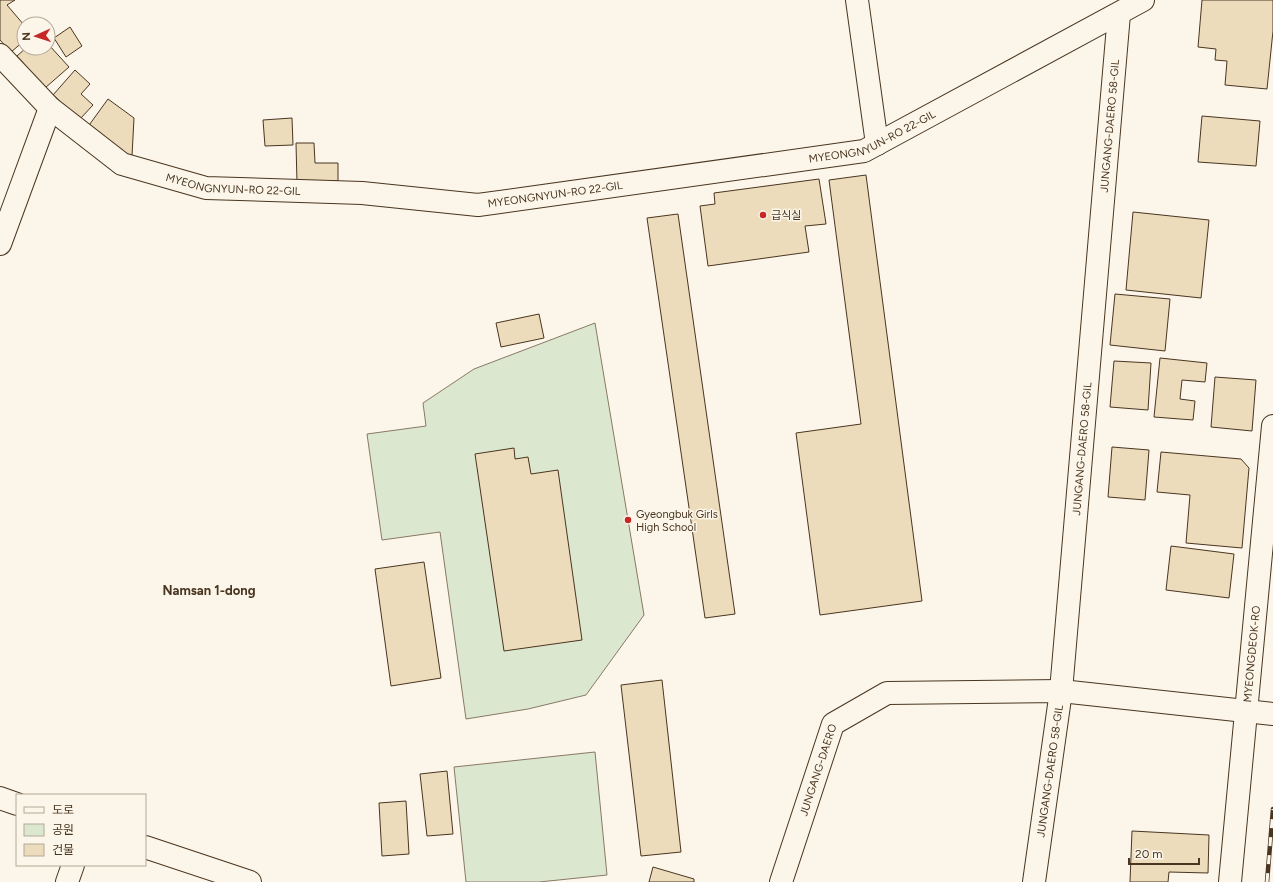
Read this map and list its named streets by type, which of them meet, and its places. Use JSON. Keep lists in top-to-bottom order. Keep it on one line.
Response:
{"streets":{"street":["JUNGANG-DAERO 58-GIL","MYEONGNYUN-RO 22-GIL","MYEONGDEOK-RO","JUNGANG-DAERO"]},"crossings":[["JUNGANG-DAERO 58-GIL","MYEONGNYUN-RO 22-GIL"],["JUNGANG-DAERO 58-GIL","JUNGANG-DAERO"],["MYEONGDEOK-RO","JUNGANG-DAERO"]],"districts":["Namsan 1-dong"],"places":["급식실","Gyeongbuk Girls High School"],"legend":["도로","공원","건물"],"scale_bar":"20 m","north":"left"}
